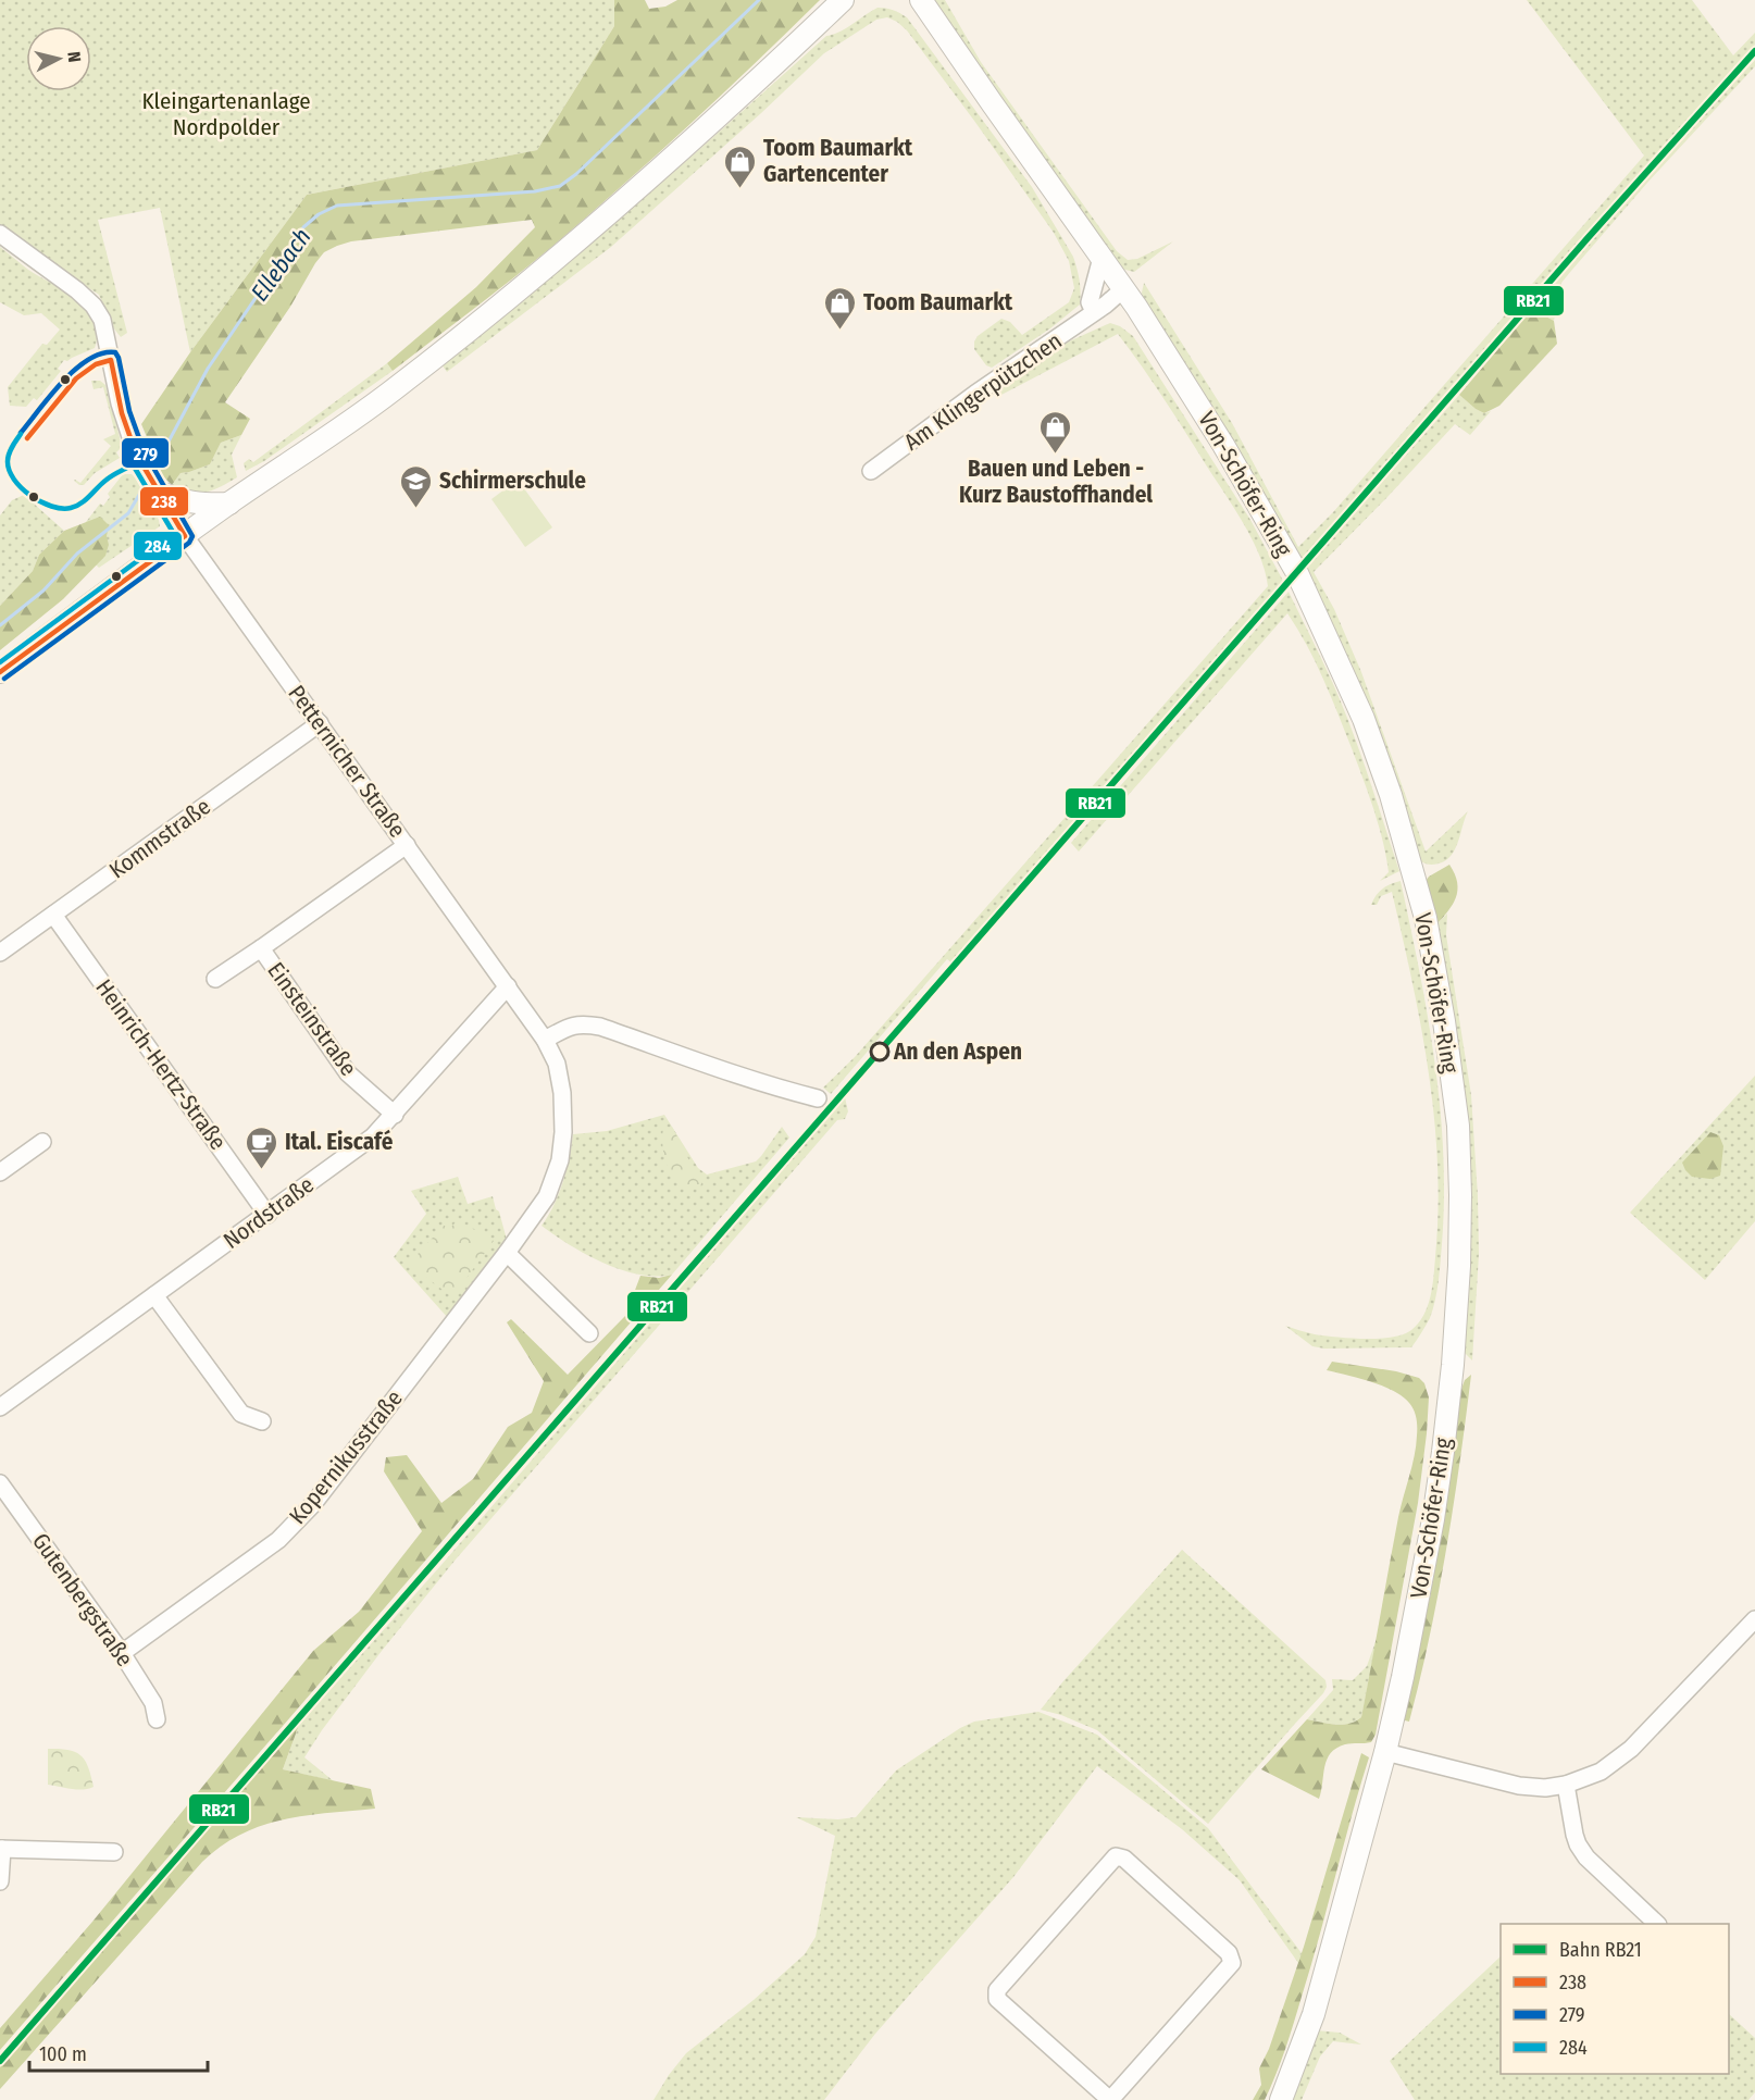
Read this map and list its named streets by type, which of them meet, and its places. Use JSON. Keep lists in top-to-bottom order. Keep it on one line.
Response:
{"streets":{"main road":["Von-Schöfer-Ring"],"street":["Am Klingerpützchen","Petternicher Straße","Kommstraße","Einsteinstraße","Heinrich-Hertz-Straße","Nordstraße","Kopernikusstraße","Gutenbergstraße"]},"crossings":[["Am Klingerpützchen","Von-Schöfer-Ring"],["Petternicher Straße","Kommstraße"],["Petternicher Straße","Einsteinstraße"],["Petternicher Straße","Nordstraße"],["Petternicher Straße","Kopernikusstraße"],["Kommstraße","Heinrich-Hertz-Straße"],["Einsteinstraße","Nordstraße"],["Heinrich-Hertz-Straße","Nordstraße"],["Nordstraße","Kopernikusstraße"],["Kopernikusstraße","Gutenbergstraße"]],"water":["Ellebach"],"parks":["Kleingartenanlage Nordpolder"],"places":{"shop":["Toom Baumarkt Gartencenter","Toom Baumarkt","Bauen und Leben - Kurz Baustoffhandel"],"school or university":["Schirmerschule"],"other":["An den Aspen"],"cafe":["Ital. Eiscafé"]},"lines":["rail line RB21","transit line 279","transit line 238","transit line 284"],"legend":["Bahn RB21","238","279","284"],"scale_bar":"100 m","north":"right"}
